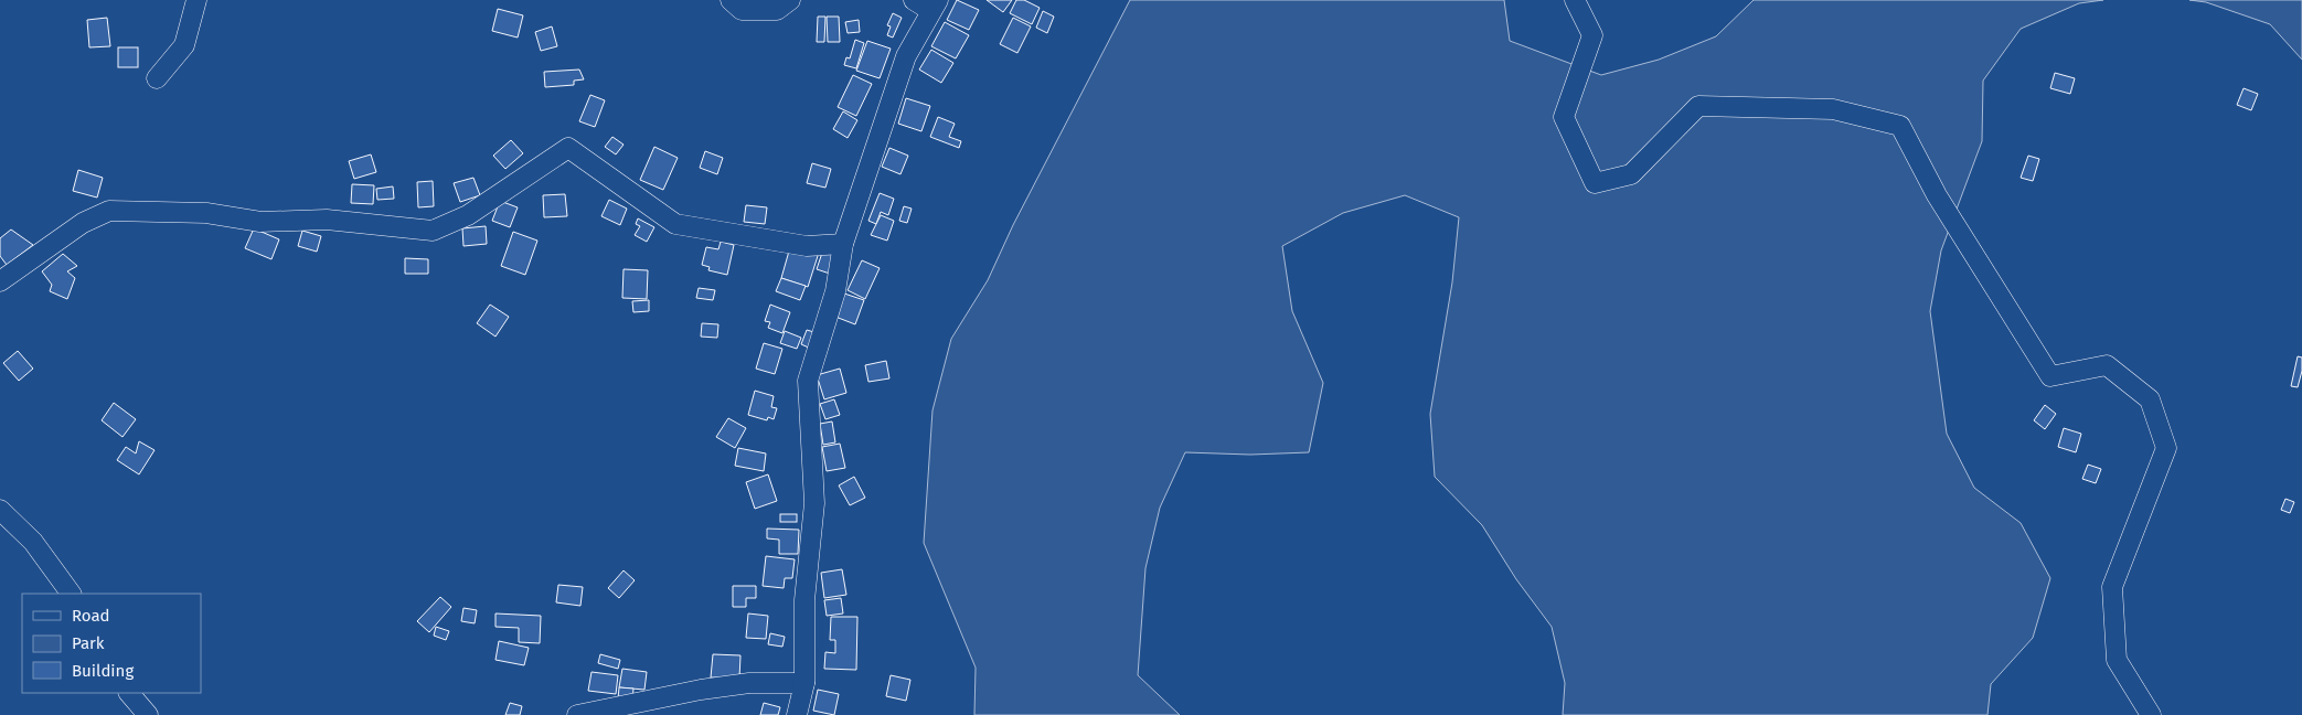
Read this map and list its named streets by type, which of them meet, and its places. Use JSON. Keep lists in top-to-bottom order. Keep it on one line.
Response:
{"legend":["Road","Park","Building"]}
